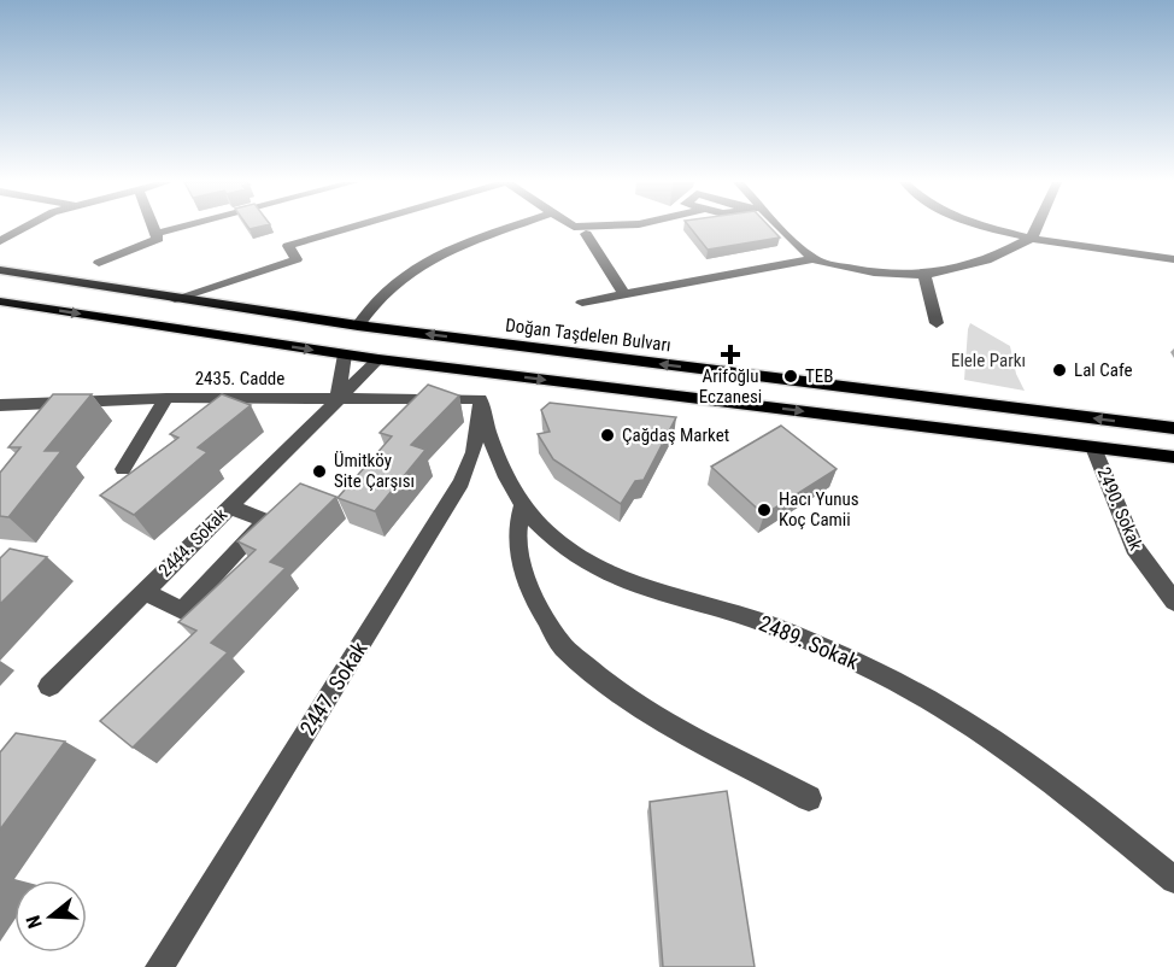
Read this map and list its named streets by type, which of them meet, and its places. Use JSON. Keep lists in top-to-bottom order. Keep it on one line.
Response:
{"streets":{"main road":["Doğan Taşdelen Bulvarı"],"street":["2435. Cadde","2490. Sokak","2444. Sokak","2489. Sokak","2447. Sokak"]},"crossings":[["2435. Cadde","2444. Sokak"],["2435. Cadde","2489. Sokak"],["2435. Cadde","2447. Sokak"],["2489. Sokak","2447. Sokak"]],"parks":["Elele Parkı"],"places":{"health":["Arifoğlu Eczanesi"],"other":["Lal Cafe","TEB","Çağdaş Market","Ümitköy Site Çarşısı","Hacı Yunus Koç Camii"]},"north":"left"}
